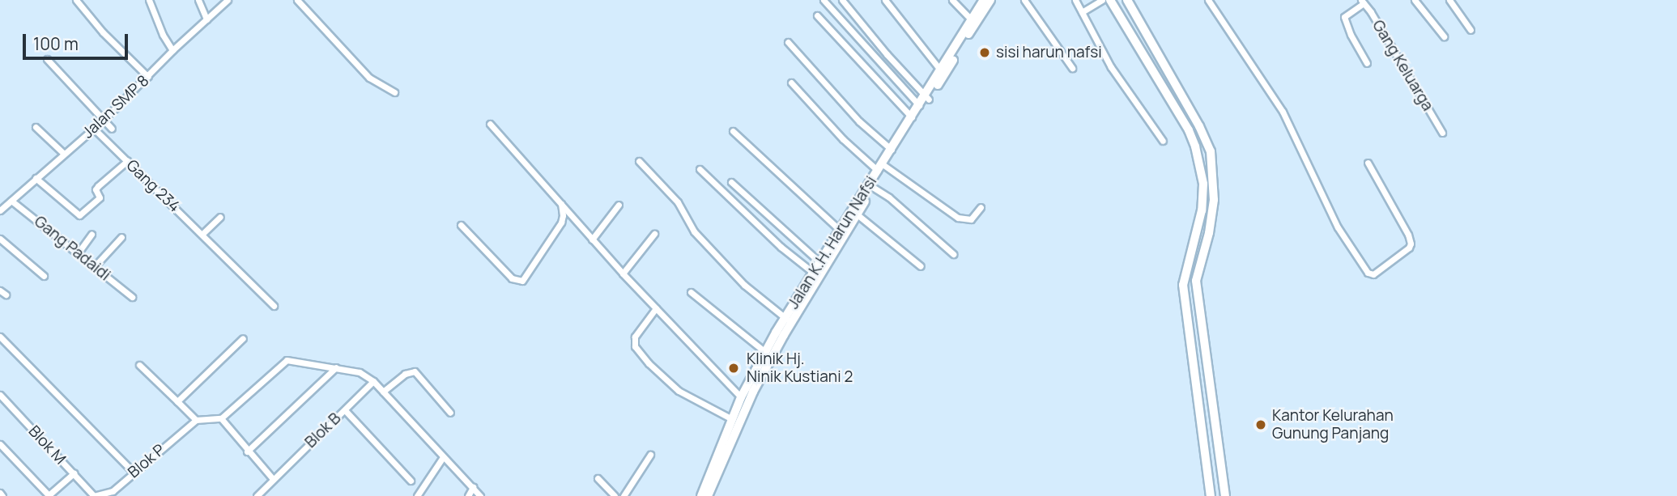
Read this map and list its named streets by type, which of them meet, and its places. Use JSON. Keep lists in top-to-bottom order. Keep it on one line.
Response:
{"streets":{"main road":["Jalan K.H. Harun Nafsi"],"street":["Gang Keluarga","Jalan SMP 8","Gang 234","Gang Padaidi","Blok B","Blok M","Blok P"]},"crossings":[["Jalan SMP 8","Gang 234"],["Jalan SMP 8","Gang Padaidi"],["Blok M","Blok P"]],"places":["sisi harun nafsi","Klinik Hj. Ninik Kustiani 2","Kantor Kelurahan Gunung Panjang"],"scale_bar":"100 m"}
